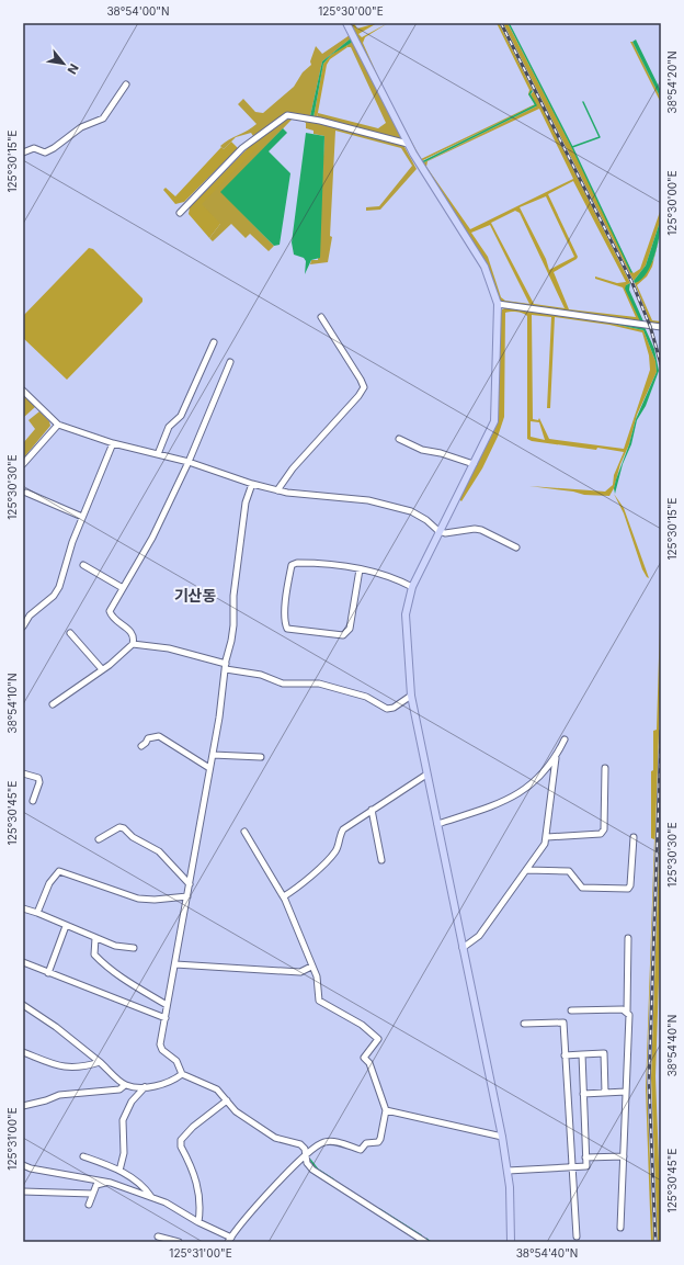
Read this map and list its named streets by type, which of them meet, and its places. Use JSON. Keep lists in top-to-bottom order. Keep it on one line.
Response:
{"districts":["기산동"],"north":"bottom right","coordinates":["38°54'00\"N","125°30'00\"E","38°54'20\"N","125°30'15\"E","125°30'30\"E","38°54'10\"N","125°30'45\"E","38°54'40\"N","125°31'00\"E"]}
